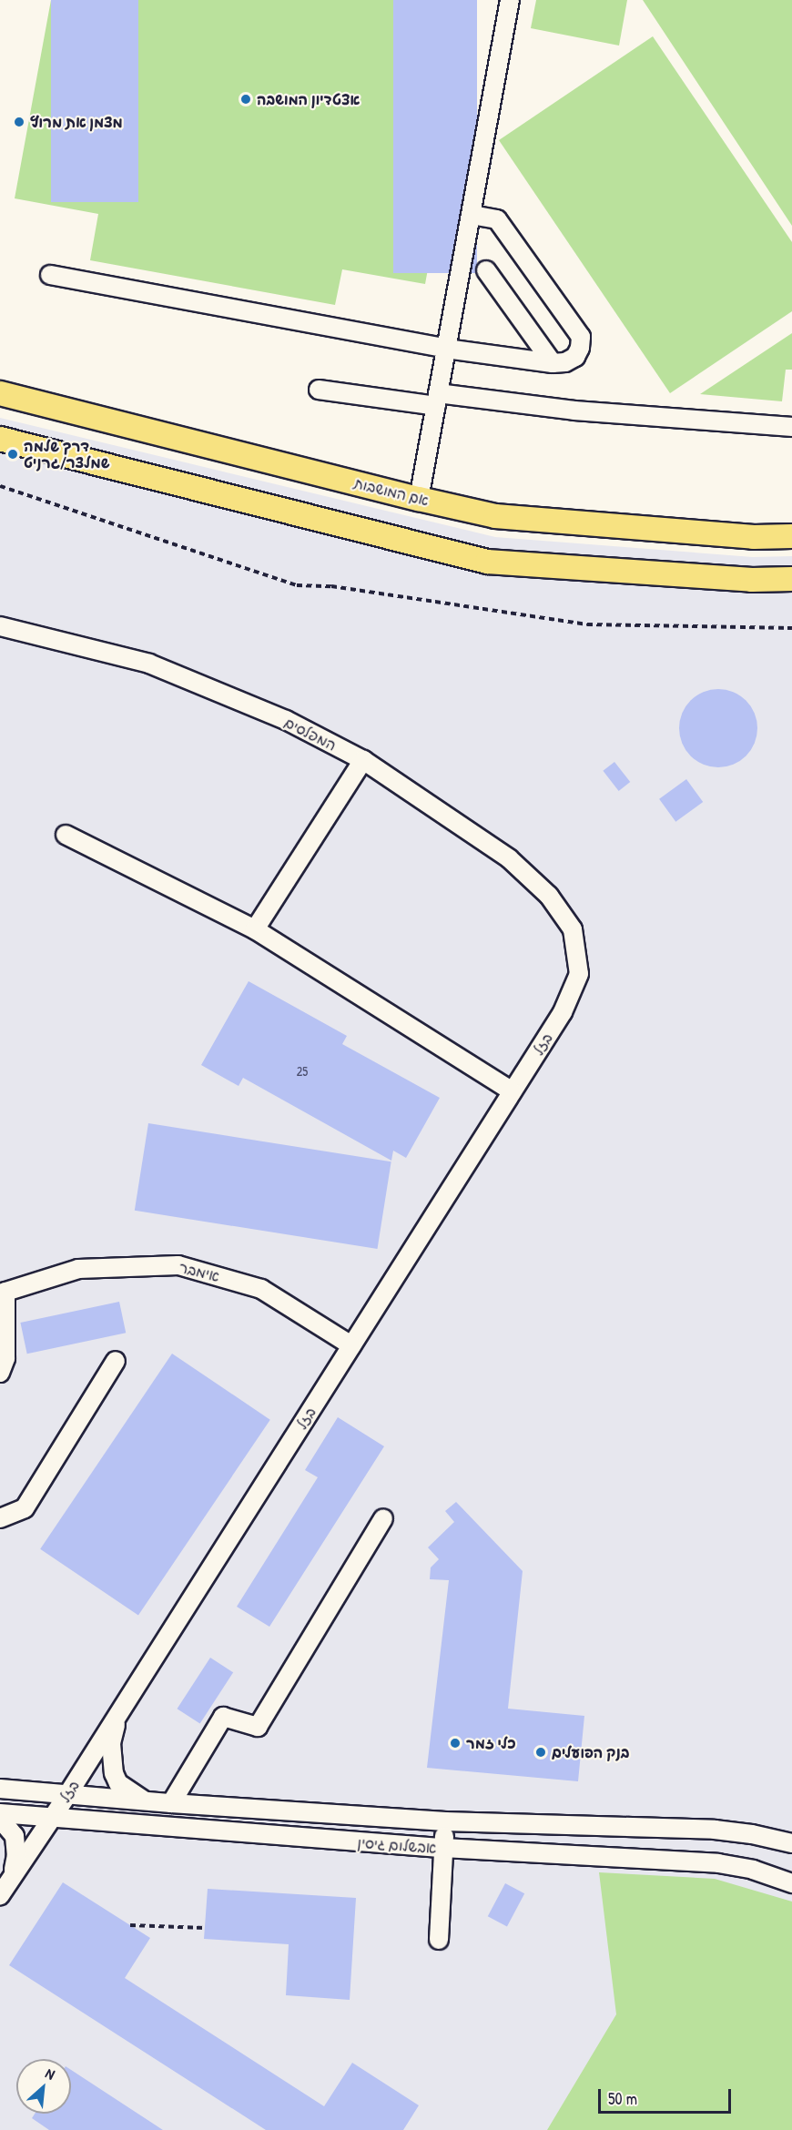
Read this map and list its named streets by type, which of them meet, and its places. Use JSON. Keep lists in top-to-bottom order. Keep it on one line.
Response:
{"streets":{"main road":["אם המושבות"],"street":["המפלסים","בזל","אימבר","אבשלום גיסין"]},"crossings":[["המפלסים","בזל"],["בזל","אימבר"],["בזל","אבשלום גיסין"]],"places":["אצטדיון המושבה","מצמן את מרוץ","דרך שלמה שמלצר/גרניט","כלי זמר","בנק הפועלים"],"house_numbers":["25"],"scale_bar":"50 m","north":"top right"}
